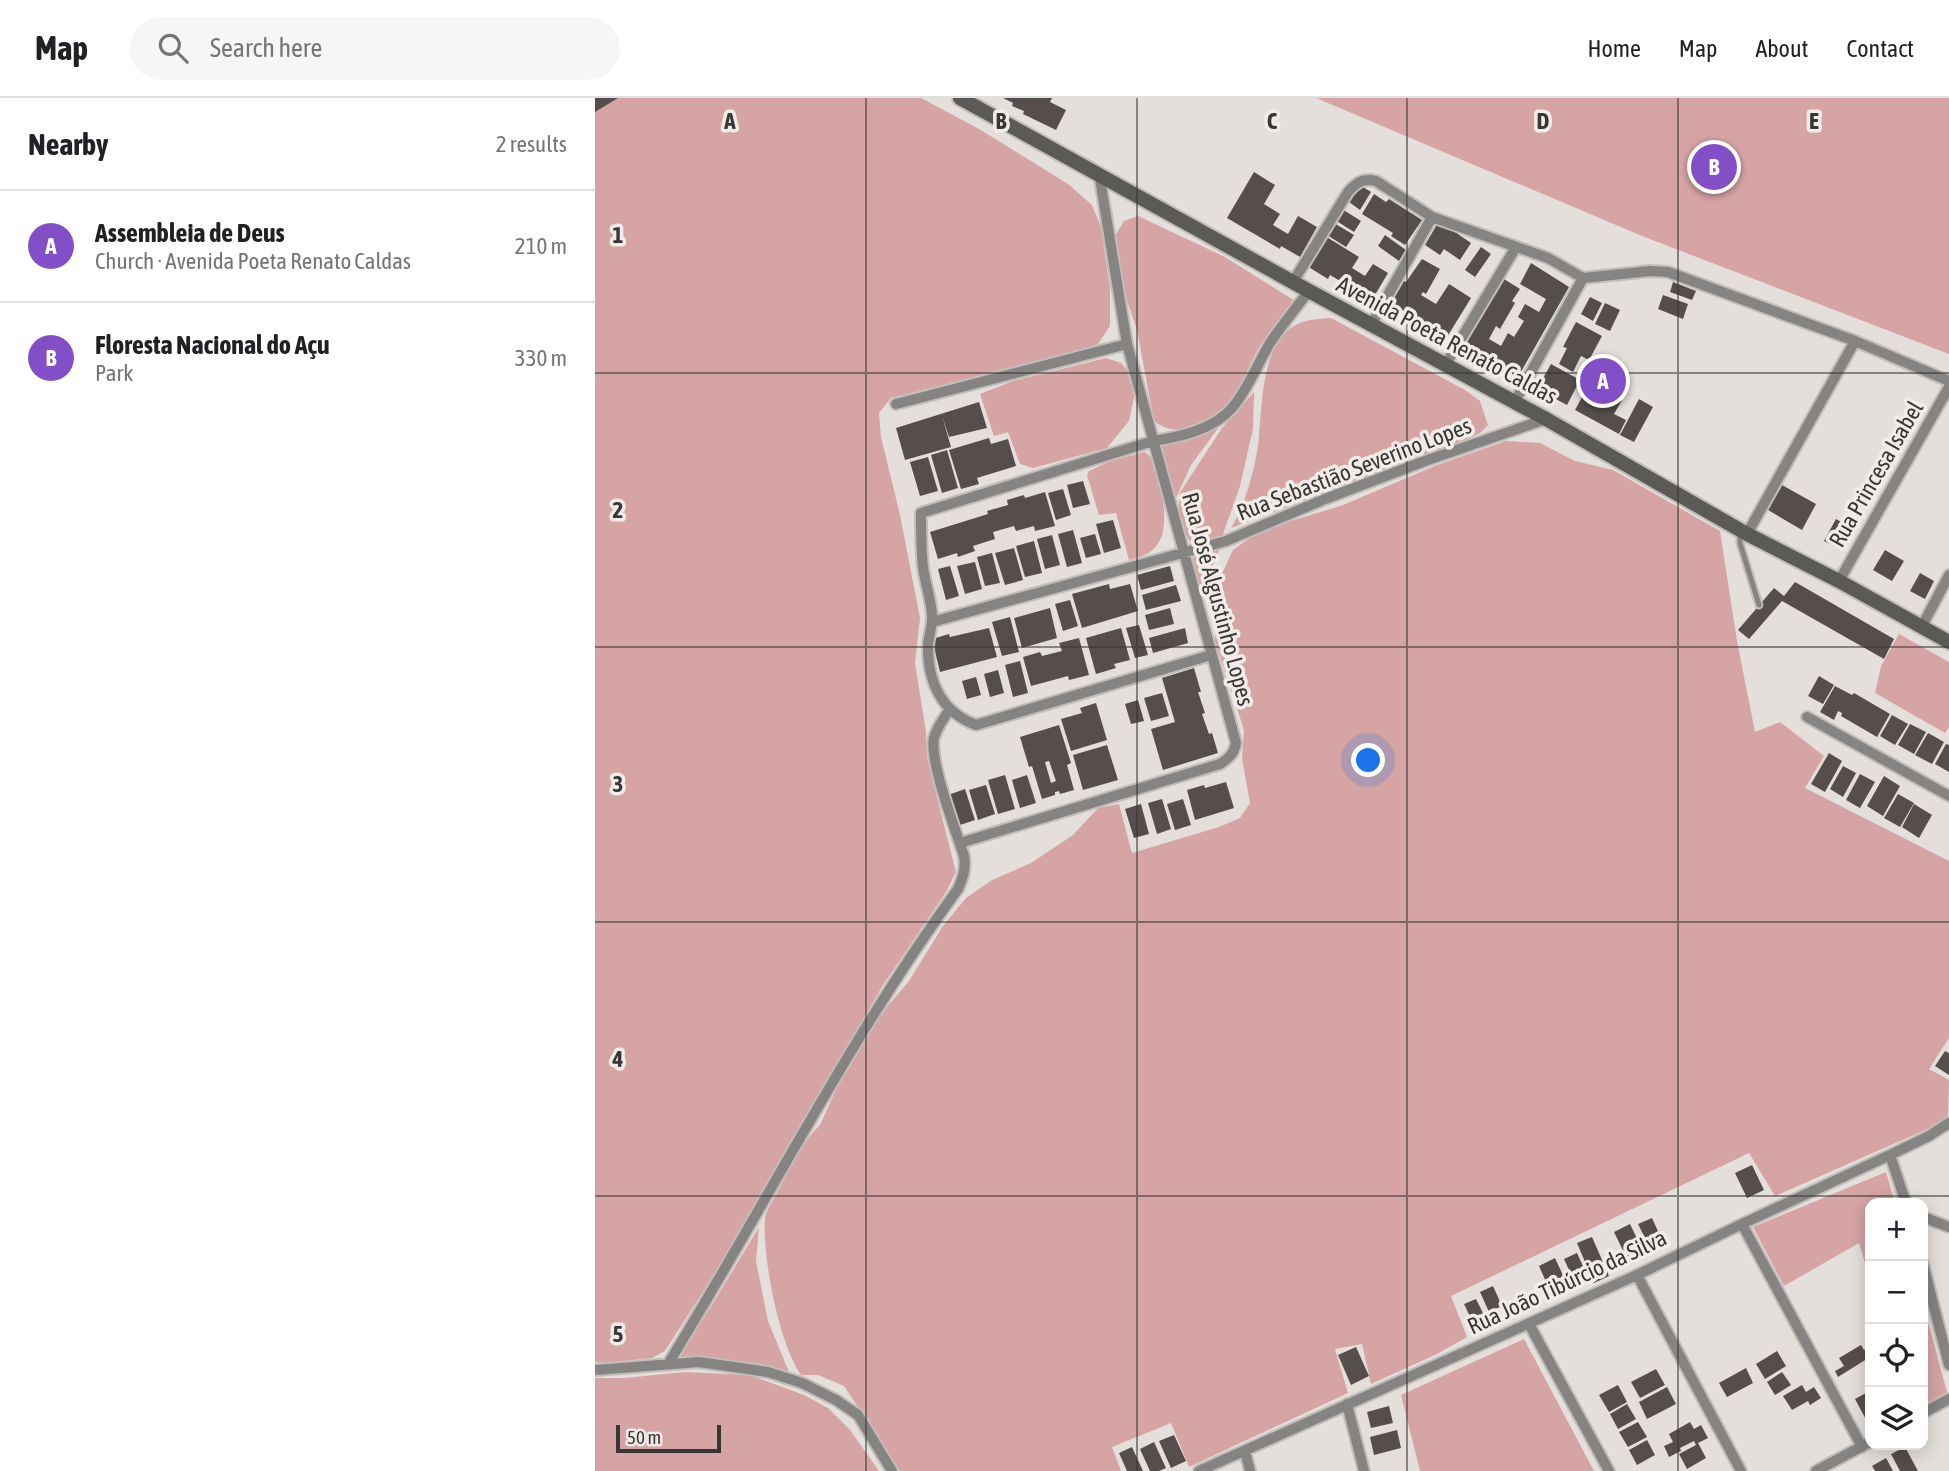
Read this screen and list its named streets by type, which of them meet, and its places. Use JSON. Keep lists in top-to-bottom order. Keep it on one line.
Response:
{"streets":{"main road":["Avenida Poeta Renato Caldas"],"street":["Rua Sebastião Severino Lopes","Rua Princesa Isabel","Rua José Algustinho Lopes","Rua João Tibúrcio da Silva"]},"crossings":[["Avenida Poeta Renato Caldas","Rua Sebastião Severino Lopes"],["Avenida Poeta Renato Caldas","Rua Princesa Isabel"],["Avenida Poeta Renato Caldas","Rua José Algustinho Lopes"],["Rua Sebastião Severino Lopes","Rua José Algustinho Lopes"]],"scale_bar":"50 m","page":{"header":"Map","search":"Search here","nav":["Home","Map","About","Contact"],"heading":["Nearby","2 results"],"pins":["B","A"],"list":[{"mark":"A","name":"Assembleia de Deus","note":"Church · Avenida Poeta Renato Caldas","value":"210 m"},{"mark":"B","name":"Floresta Nacional do Açu","note":"Park","value":"330 m"}],"map_buttons":["+","−"],"scale":"50 m"},"grid":{"columns":["A","B","C","D","E"],"rows":["1","2","3","4","5"]}}
